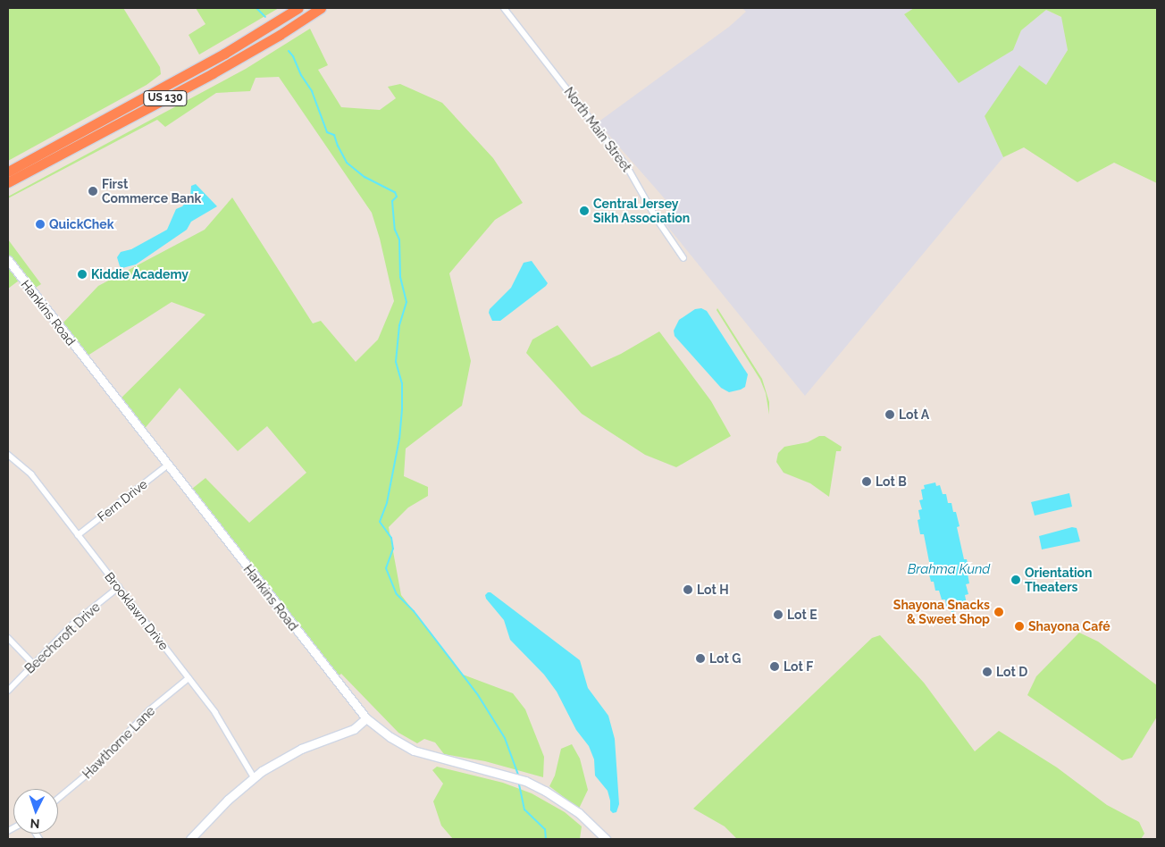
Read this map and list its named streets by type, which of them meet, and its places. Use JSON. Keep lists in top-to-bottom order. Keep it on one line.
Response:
{"streets":{"highway":["US 130"],"main road":["Hankins Road"],"street":["North Main Street","Fern Drive","Brooklawn Drive","Beechcroft Drive","Hawthorne Lane"]},"crossings":[["Hankins Road","Fern Drive"],["Fern Drive","Brooklawn Drive"],["Brooklawn Drive","Beechcroft Drive"],["Brooklawn Drive","Hawthorne Lane"]],"water":["Brahma Kund"],"places":["First Commerce Bank","Central Jersey Sikh Association","QuickChek","Kiddie Academy","Lot A","Lot B","Orientation Theaters","Lot H","Shayona Snacks & Sweet Shop","Lot E","Shayona Café","Lot G","Lot F","Lot D"],"north":"bottom"}
